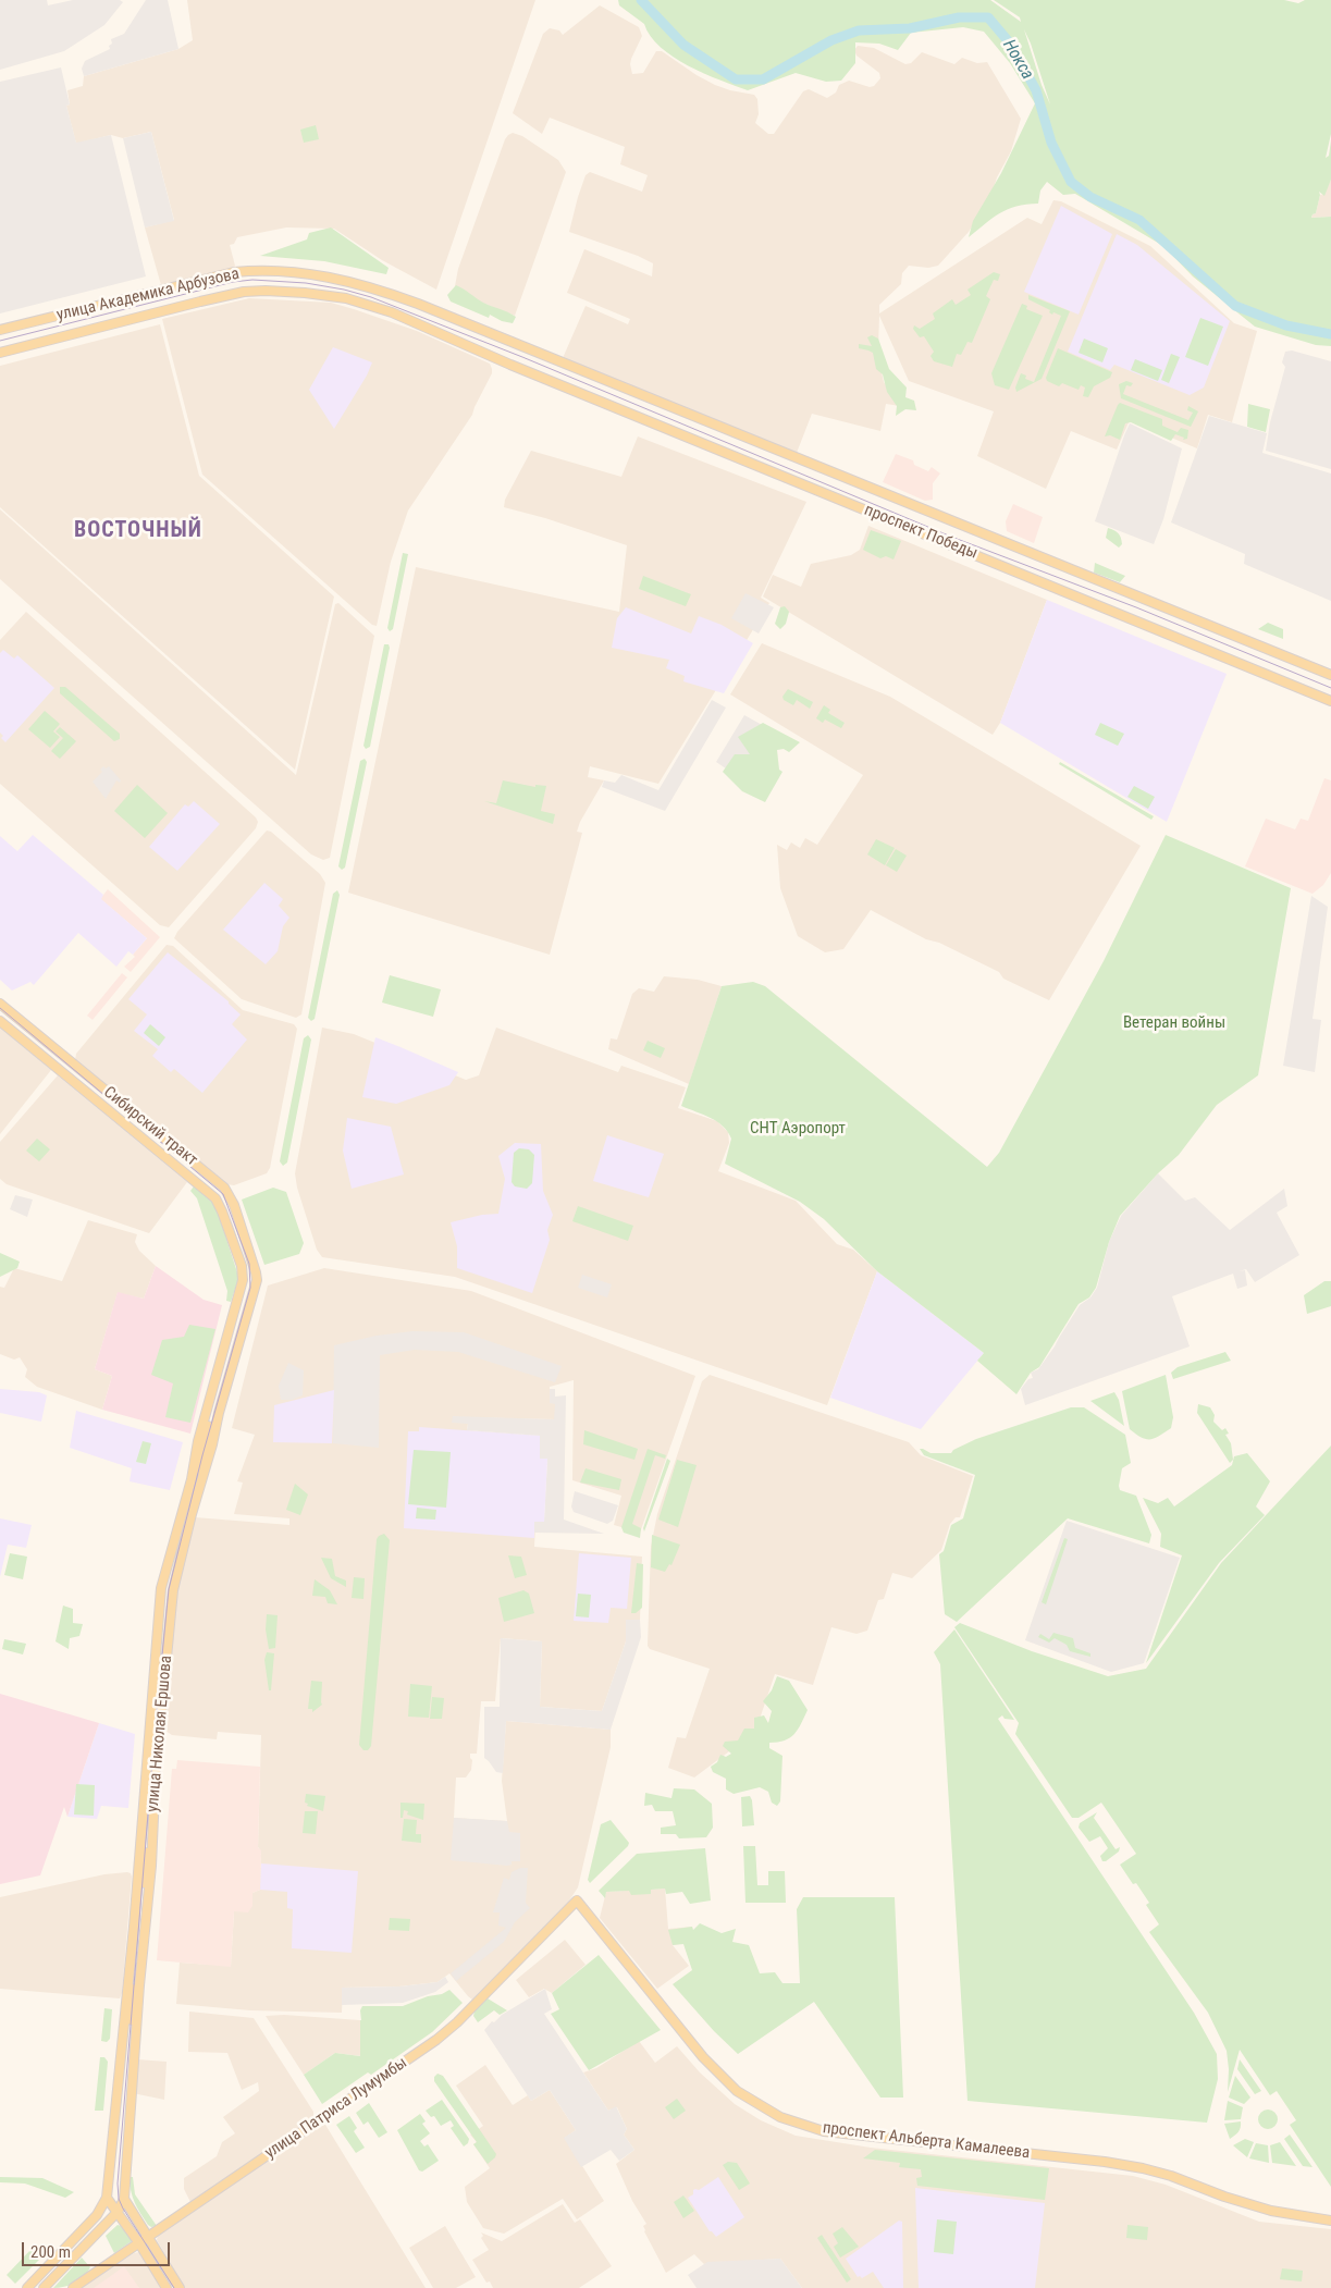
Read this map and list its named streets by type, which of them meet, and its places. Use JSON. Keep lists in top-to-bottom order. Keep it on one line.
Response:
{"streets":{"main road":["улица Академика Арбузова","проспект Победы","Сибирский тракт","улица Николая Ершова","улица Патриса Лумумбы","проспект Альберта Камалеева"]},"crossings":[["улица Академика Арбузова","проспект Победы"],["Сибирский тракт","улица Николая Ершова"],["улица Патриса Лумумбы","проспект Альберта Камалеева"]],"districts":["ВОСТОЧНЫЙ"],"water":["Нокса"],"parks":["Ветеран войны","СНТ Аэропорт"],"scale_bar":"200 m"}
